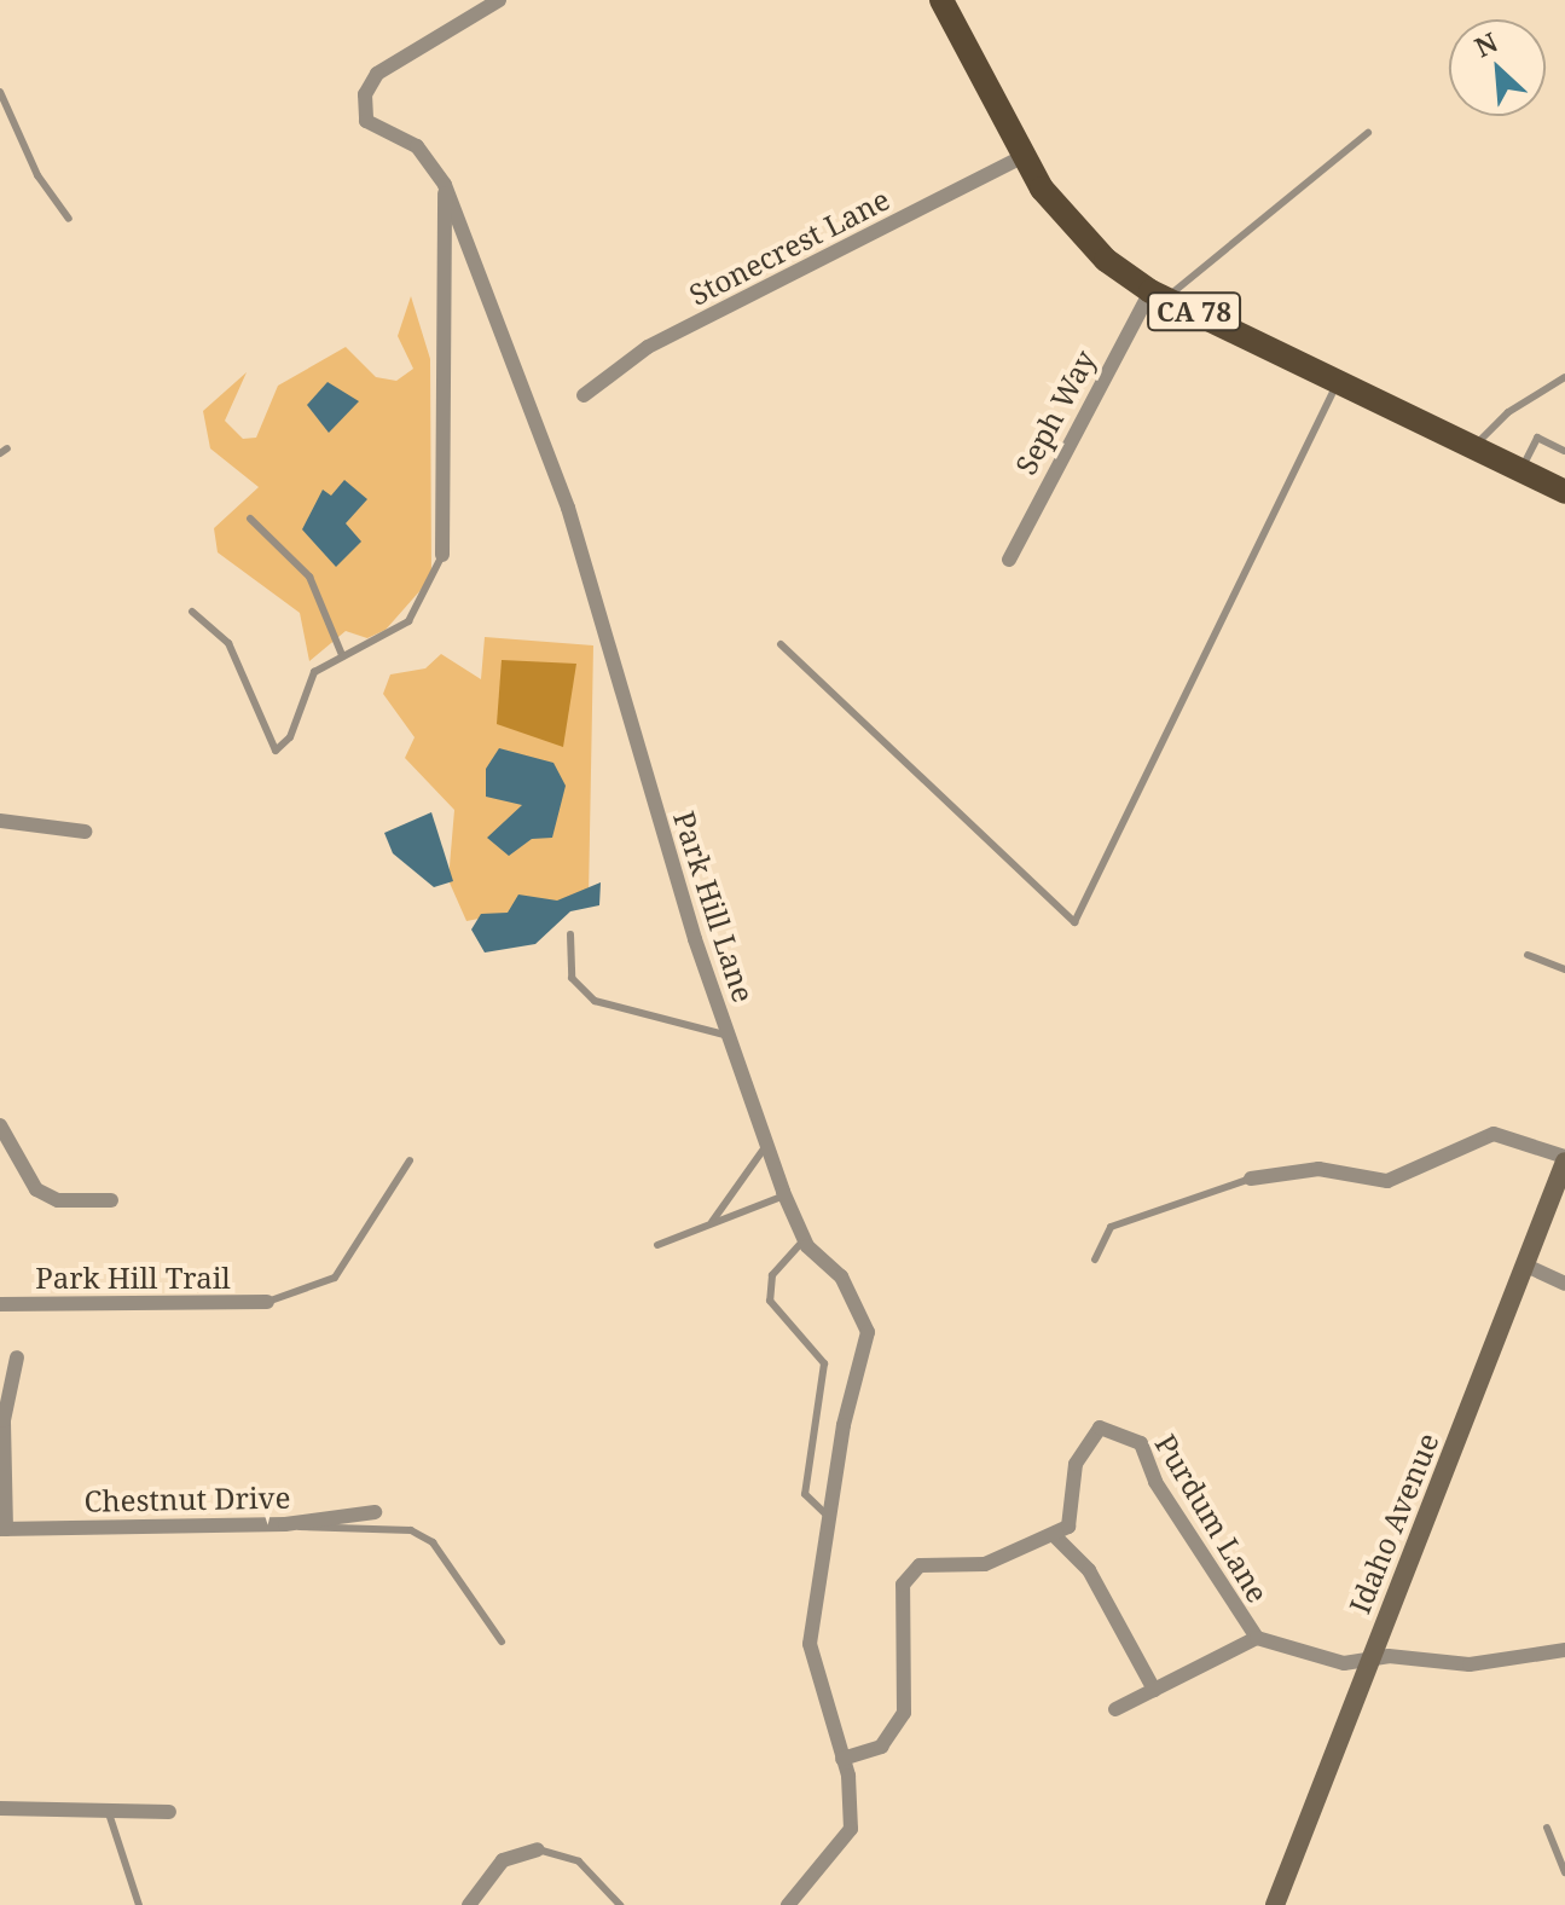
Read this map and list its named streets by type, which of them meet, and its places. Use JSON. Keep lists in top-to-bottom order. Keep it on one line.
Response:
{"streets":{"main road":["CA 78"],"street":["Stonecrest Lane","Seph Way","Park Hill Lane","Park Hill Trail","Chestnut Drive","Purdum Lane","Idaho Avenue"]},"crossings":[["Stonecrest Lane","CA 78"],["CA 78","Seph Way"],["Purdum Lane","Idaho Avenue"]],"north":"top left"}
